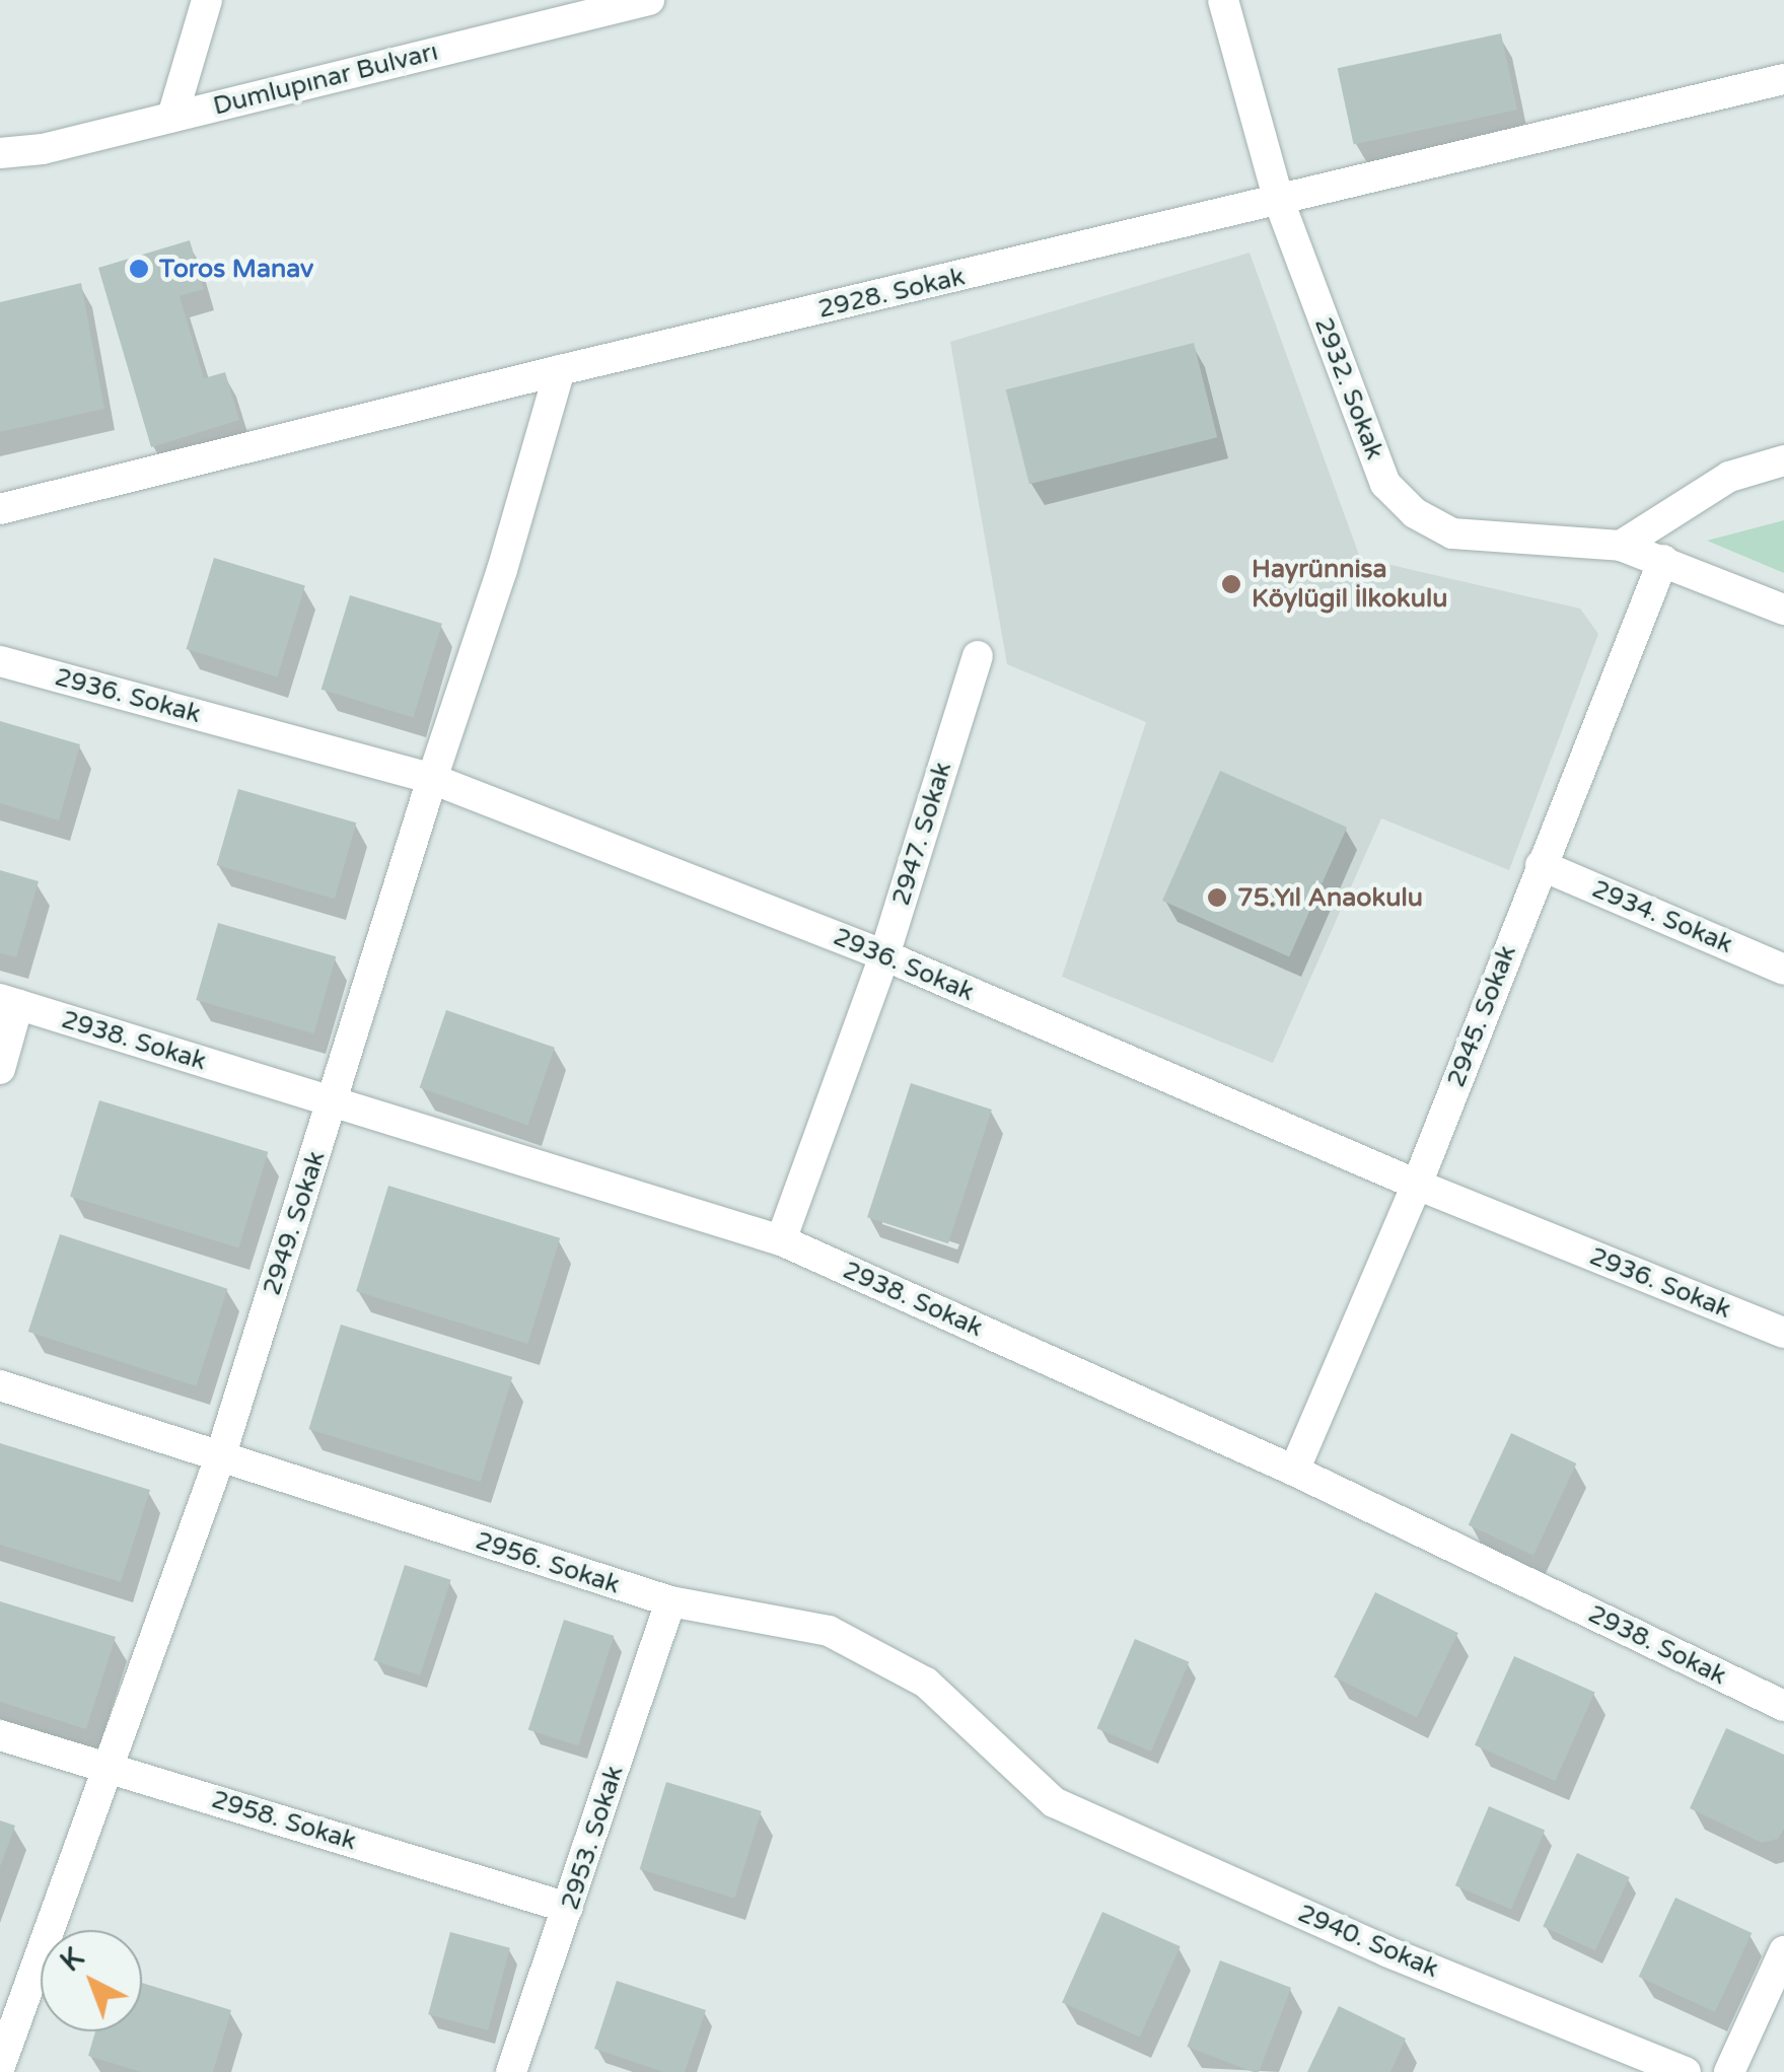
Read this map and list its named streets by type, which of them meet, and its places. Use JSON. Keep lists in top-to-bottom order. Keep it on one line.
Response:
{"streets":{"street":["Dumlupınar Bulvarı","2928. Sokak","2932. Sokak","2936. Sokak","2947. Sokak","2934. Sokak","2945. Sokak","2938. Sokak","2949. Sokak","2956. Sokak","2958. Sokak","2953. Sokak","2940. Sokak"]},"crossings":[["2928. Sokak","2932. Sokak"],["2928. Sokak","2949. Sokak"],["2932. Sokak","2945. Sokak"],["2936. Sokak","2947. Sokak"],["2936. Sokak","2945. Sokak"],["2936. Sokak","2949. Sokak"],["2947. Sokak","2938. Sokak"],["2934. Sokak","2945. Sokak"],["2945. Sokak","2938. Sokak"],["2938. Sokak","2949. Sokak"],["2949. Sokak","2956. Sokak"],["2949. Sokak","2958. Sokak"],["2956. Sokak","2953. Sokak"],["2956. Sokak","2940. Sokak"],["2958. Sokak","2953. Sokak"]],"places":["Toros Manav","Hayrünnisa Köylügil İlkokulu","75.Yıl Anaokulu"],"north":"top left"}
